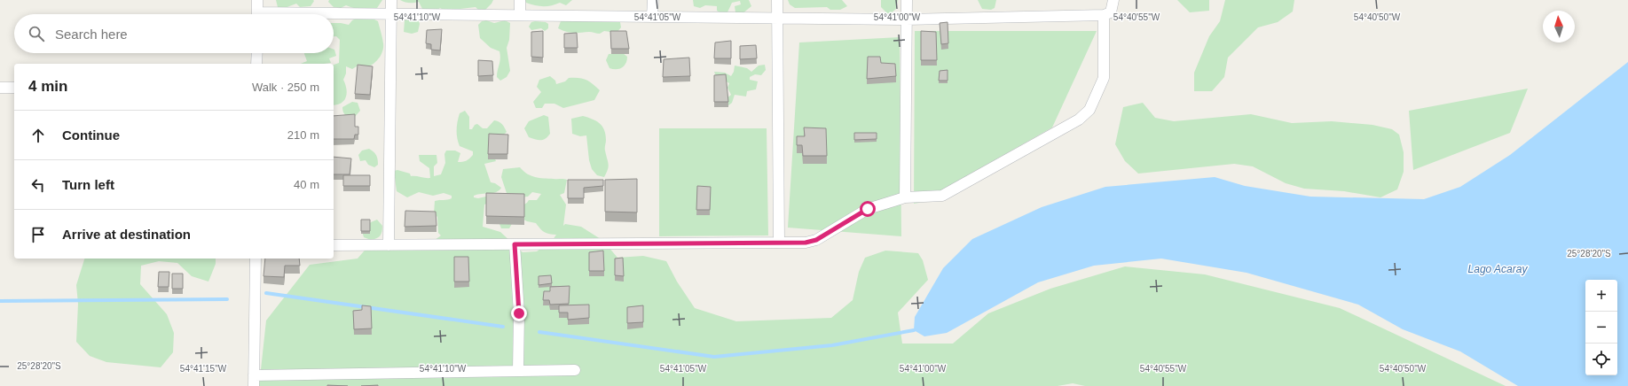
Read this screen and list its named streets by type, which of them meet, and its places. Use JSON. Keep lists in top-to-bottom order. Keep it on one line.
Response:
{"water":["Lago Acaray"],"north":"top","page":{"search":"Search here","heading":["4 min","Walk · 250 m"],"list":[["Continue","210 m"],["Turn left","40 m"],"Arrive at destination"],"map_buttons":["+","−"]},"coordinates":["54°41'10\"W","54°41'05\"W","54°41'00\"W","54°40'55\"W","54°40'50\"W","25°28'20\"S","54°41'15\"W"]}
